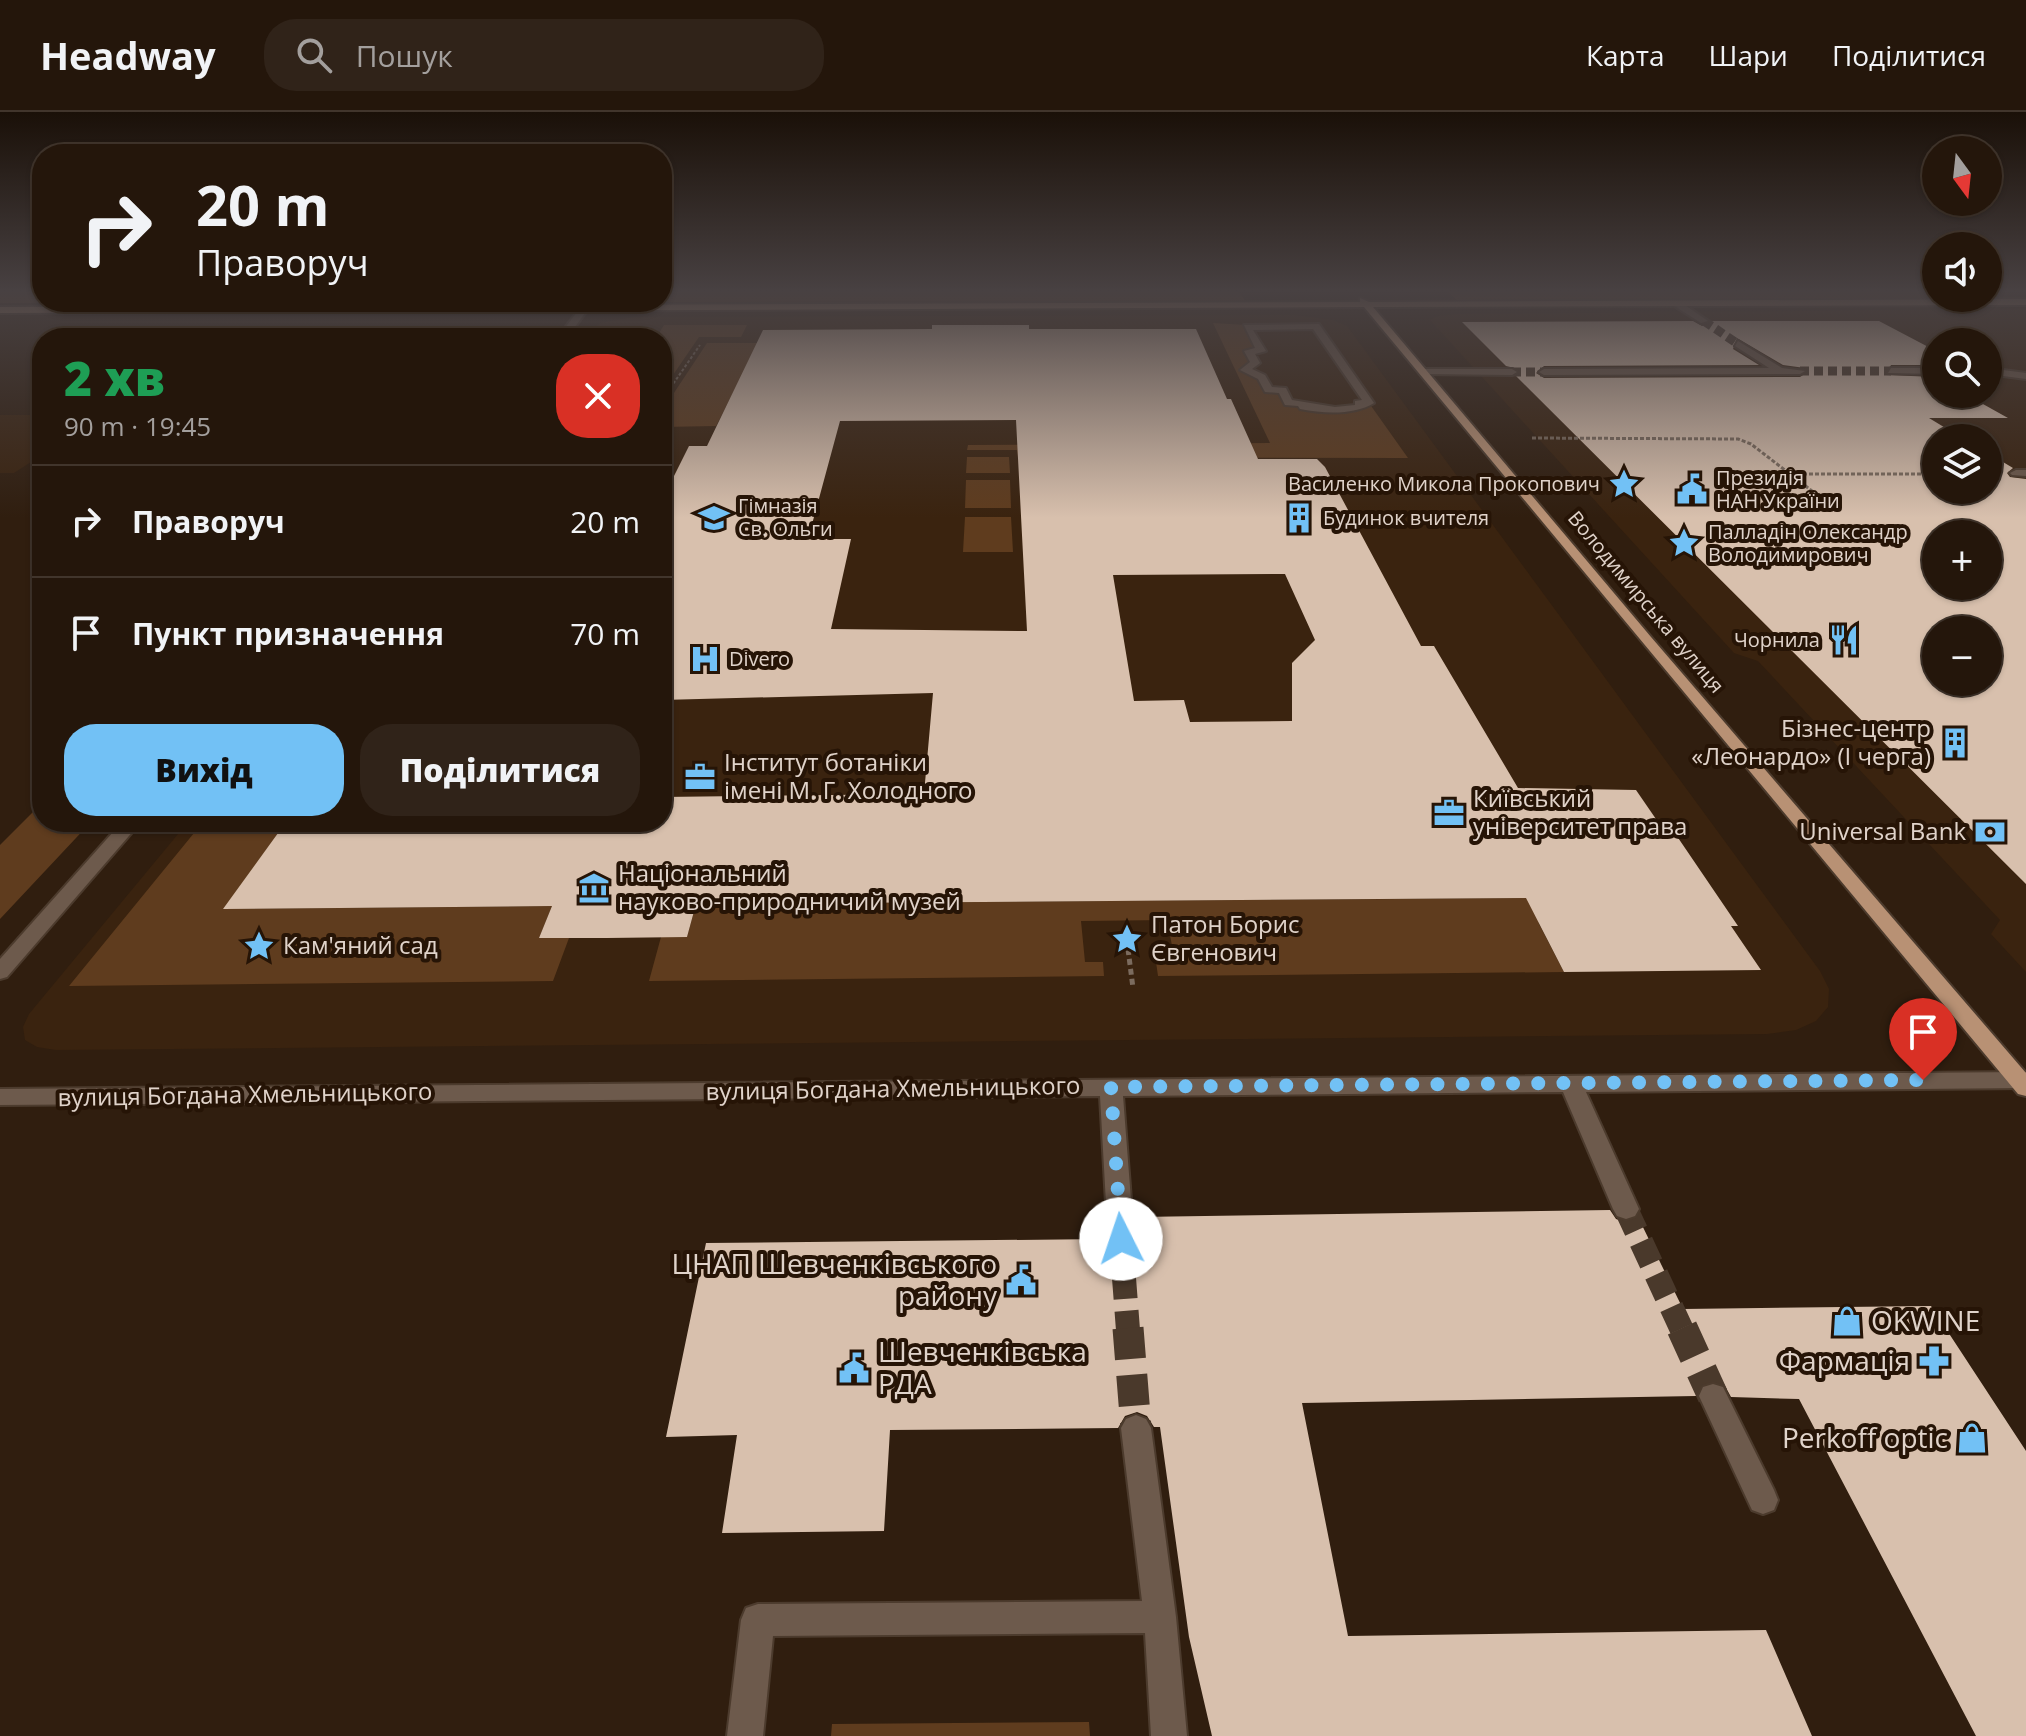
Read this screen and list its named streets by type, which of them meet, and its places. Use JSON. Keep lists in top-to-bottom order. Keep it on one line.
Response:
{"streets":{"main road":["Володимирська вулиця"],"street":["вулиця Богдана Хмельницького"]},"crossings":[["Володимирська вулиця","вулиця Богдана Хмельницького"]],"places":{"place":["Василенко Микола Прокопович","Палладін Олександр Володимирович","Патон Борис Євгенович","Кам'яний сад"],"public building":["Президія НАН України","ЦНАП Шевченківського району","Шевченківська РДА"],"school or university":["Гімназія Св. Ольги"],"building":["Будинок вчителя","Бізнес-центр «Леонардо» (I черга)"],"restaurant":["Чорнила"],"hospital":["Divero"],"office":["Інститут ботаніки імені М. Г. Холодного","Київський університет права"],"bank":["Universal Bank"],"museum":["Національний науково-природничий музей"],"shop":["OKWINE","Perkoff optic"],"pharmacy":["Фармація"]},"north":"bottom","page":{"header":"Headway","search":"Пошук","nav":["Карта","Шари","Поділитися"],"map_buttons":["+","−"],"turn":["20 m","Праворуч"],"heading":["2 хв","90 m · 19:45"],"list":[{"name":"Праворуч","value":"20 m"},{"name":"Пункт призначення","value":"70 m"}],"buttons":["Вихід","Поділитися"]}}
